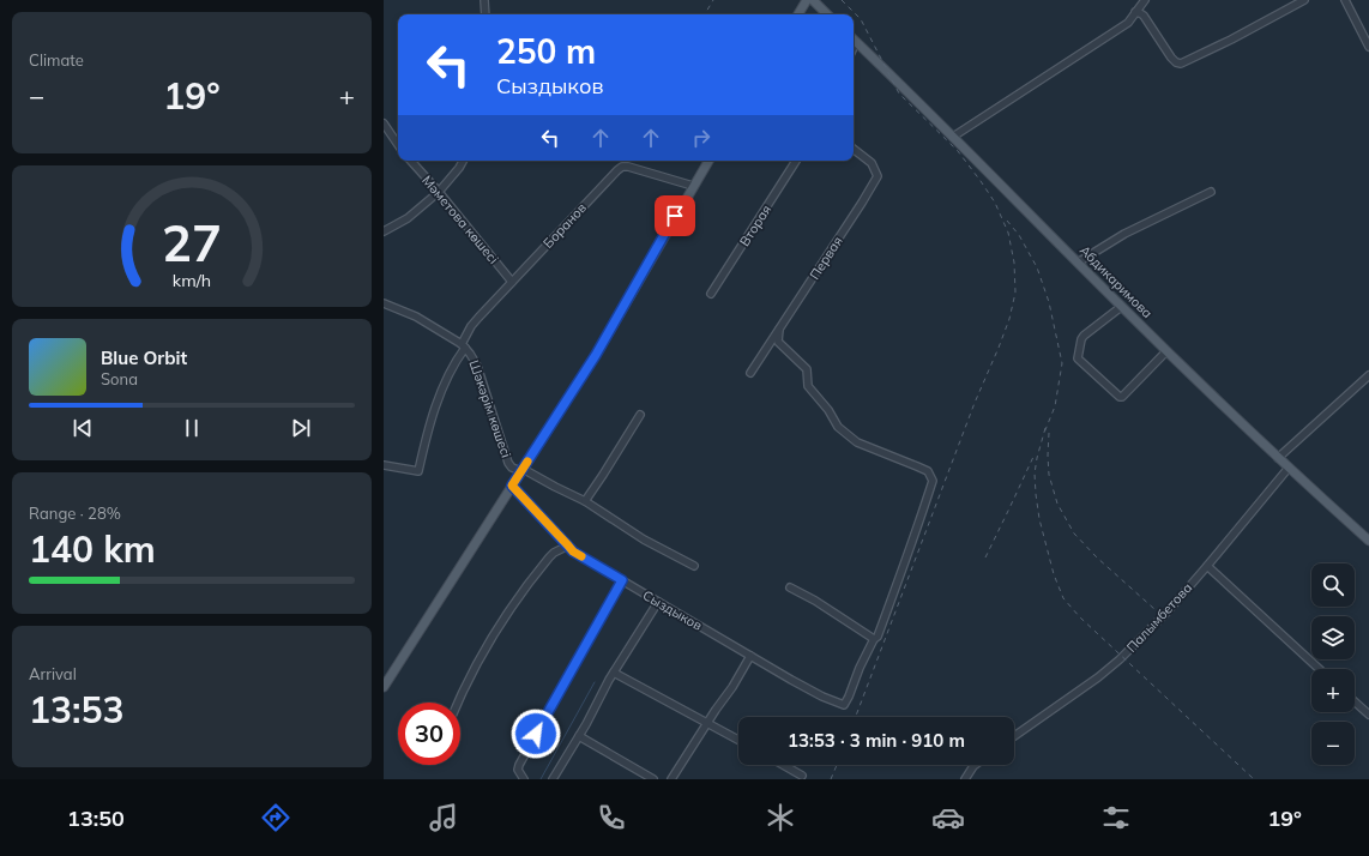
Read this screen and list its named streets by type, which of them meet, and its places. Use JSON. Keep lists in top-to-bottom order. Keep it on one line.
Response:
{"streets":{"main road":["Абдикаримова"],"street":["Мәметова көшесі","Боранов","Вторая","Первая","Шәкәрім көшесі","Сыздыков","Палымбетова"]},"crossings":[["Мәметова көшесі","Боранов"],["Боранов","Шәкәрім көшесі"],["Абдикаримова","Палымбетова"]],"page":{"tile":["Climate",["Range · 28%","140 km"],["Arrival","13:53"]],"turn":["250 m","Сыздыков"],"heat":["−","19°","+"],"song":["Blue Orbit","Sona"],"map_buttons":["+","−"],"limit":"30","trip":"13:53 · 3 min · 910 m","tabs":["13:50","19°"],"gauge":["27","km/h"]}}
